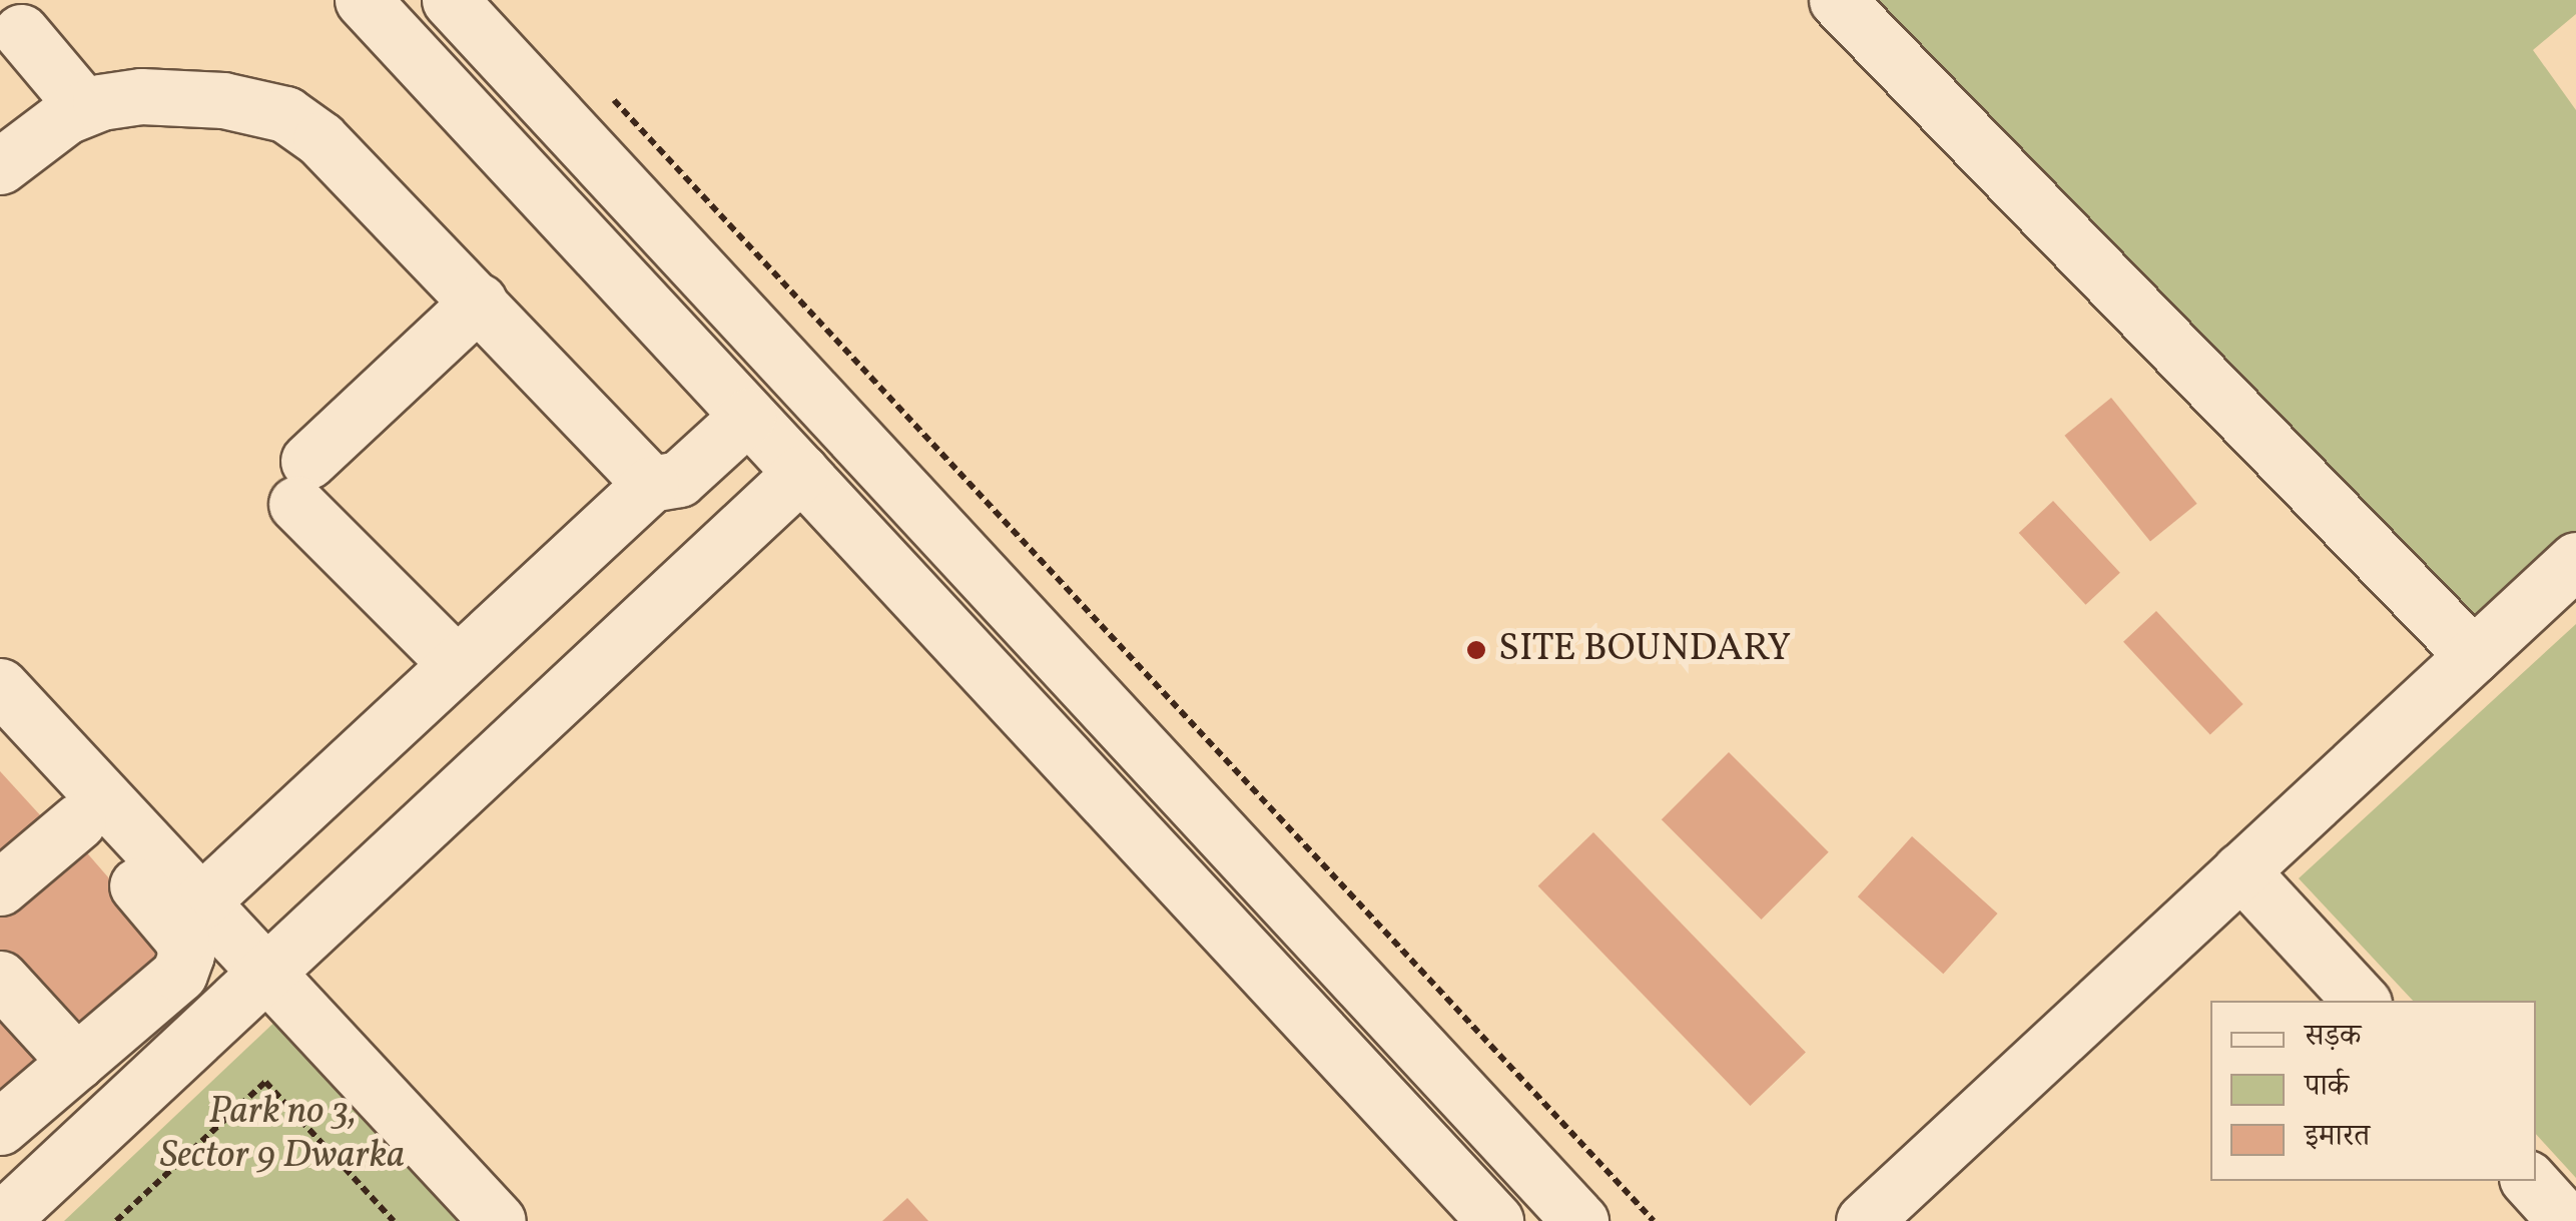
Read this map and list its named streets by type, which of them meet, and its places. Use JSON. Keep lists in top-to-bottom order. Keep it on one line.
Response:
{"parks":["Park no 3, Sector 9 Dwarka"],"places":["SITE BOUNDARY"],"legend":["सड़क","पार्क","इमारत"]}
